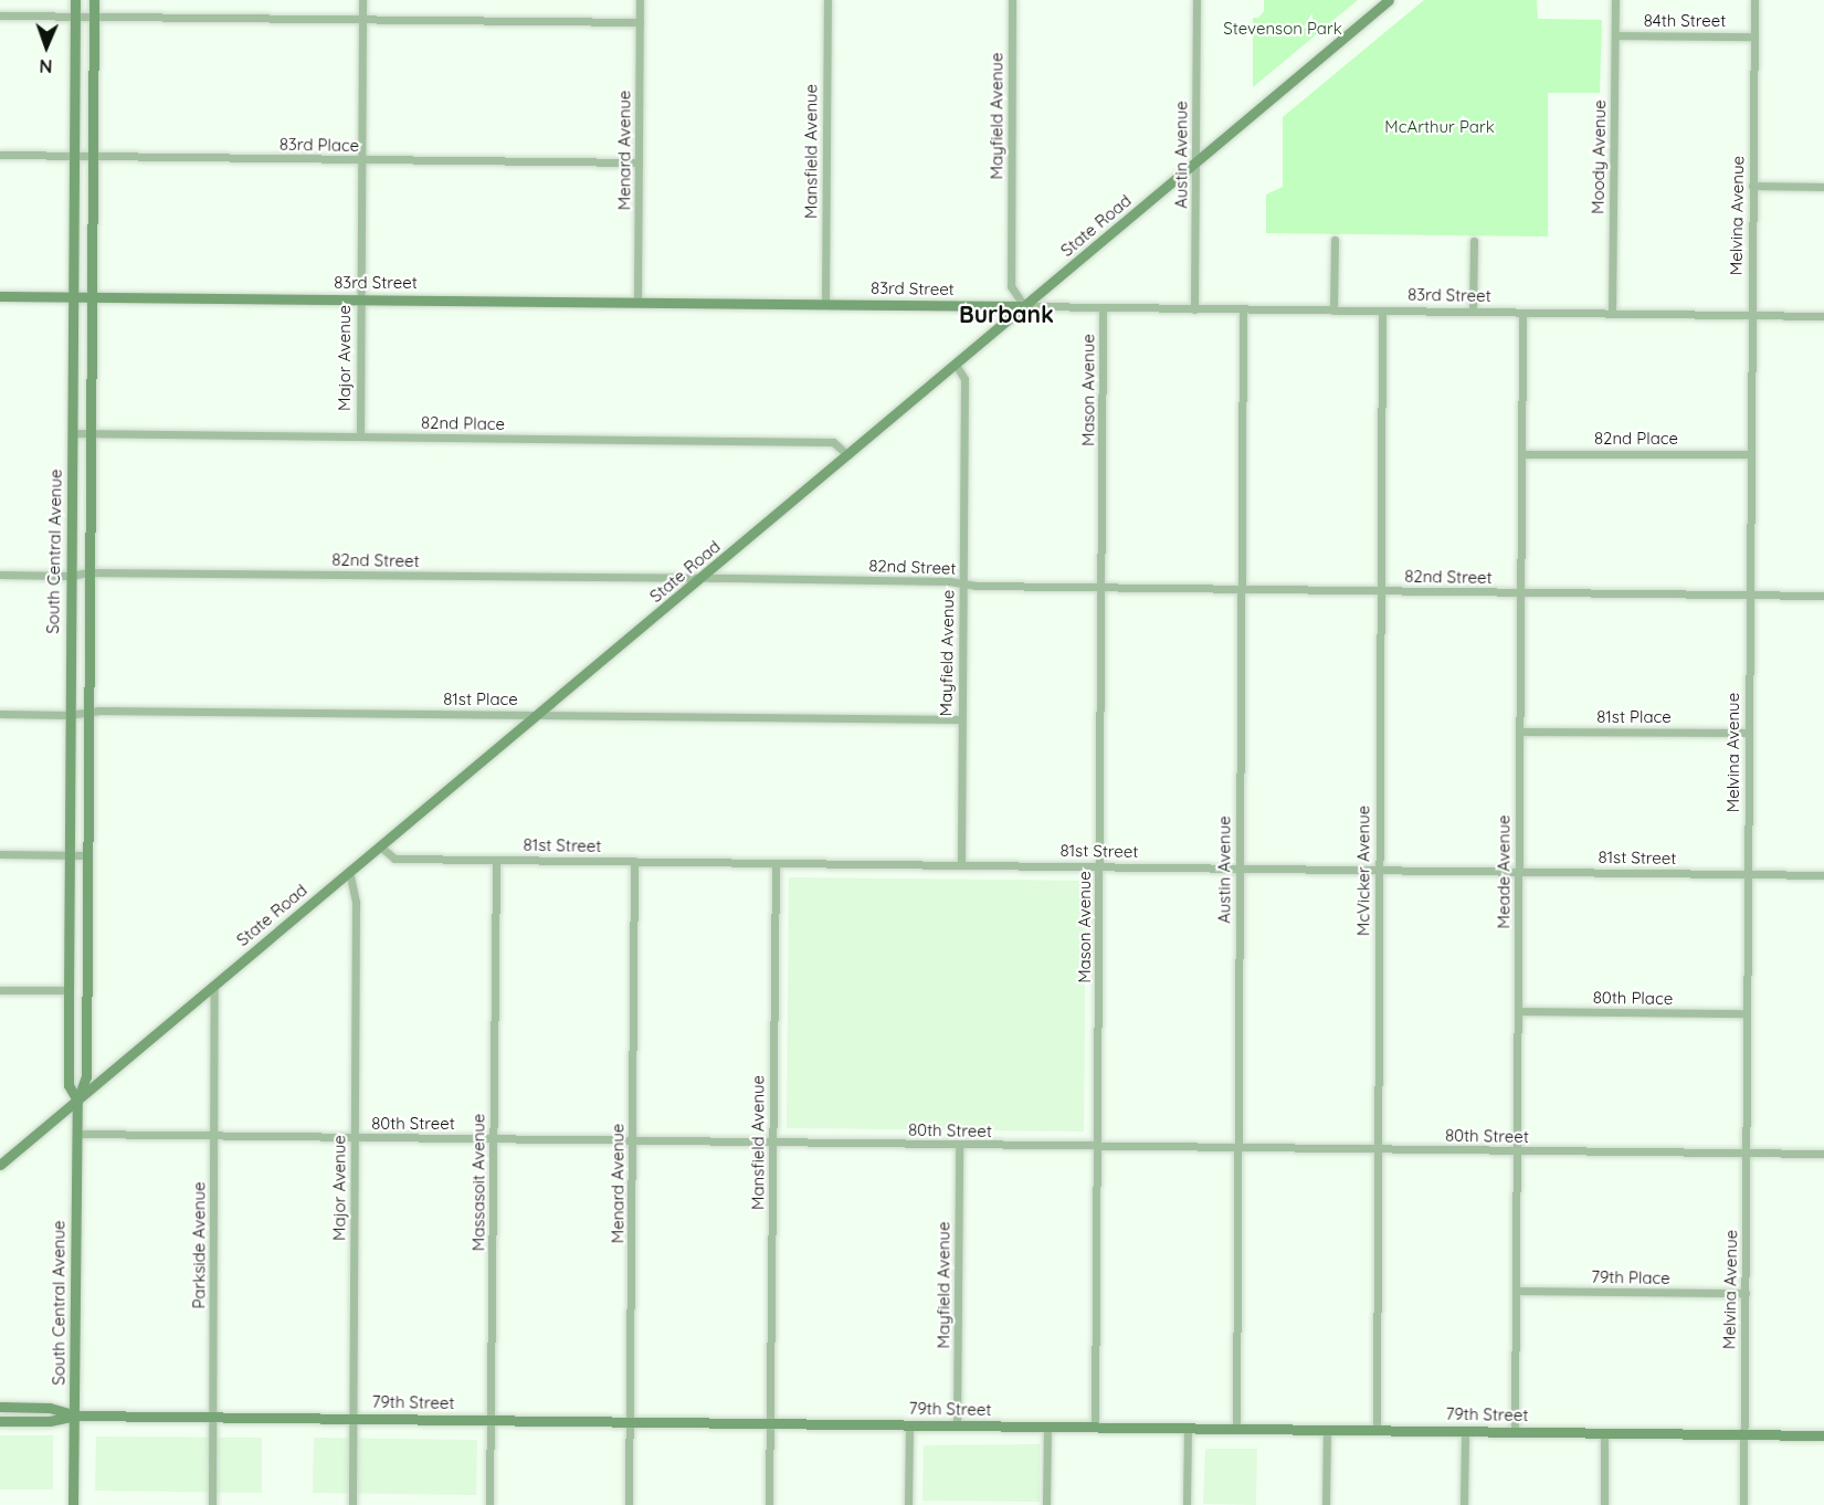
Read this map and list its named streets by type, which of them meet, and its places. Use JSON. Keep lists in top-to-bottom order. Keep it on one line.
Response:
{"streets":{"street":["84th Street","Mayfield Avenue","83rd Place","Menard Avenue","Mansfield Avenue","Austin Avenue","Moody Avenue","Melvina Avenue","State Road","83rd Street","Major Avenue","Mason Avenue","82nd Place","South Central Avenue","82nd Street","81st Place","81st Street","McVicker Avenue","Meade Avenue","80th Place","80th Street","Massasoit Avenue","Parkside Avenue","79th Place","79th Street"]},"crossings":[["84th Street","Moody Avenue"],["84th Street","Melvina Avenue"],["Mayfield Avenue","State Road"],["Mayfield Avenue","83rd Street"],["Mayfield Avenue","82nd Street"],["Mayfield Avenue","81st Place"],["Mayfield Avenue","81st Street"],["Mayfield Avenue","80th Street"],["Mayfield Avenue","79th Street"],["83rd Place","Menard Avenue"],["83rd Place","Major Avenue"],["83rd Place","South Central Avenue"],["Menard Avenue","83rd Street"],["Menard Avenue","81st Street"],["Menard Avenue","80th Street"],["Menard Avenue","79th Street"],["Mansfield Avenue","83rd Street"],["Mansfield Avenue","81st Street"],["Mansfield Avenue","80th Street"],["Mansfield Avenue","79th Street"],["Austin Avenue","State Road"],["Austin Avenue","83rd Street"],["Austin Avenue","82nd Street"],["Austin Avenue","81st Street"],["Austin Avenue","80th Street"],["Austin Avenue","79th Street"],["Moody Avenue","83rd Street"],["Melvina Avenue","83rd Street"],["Melvina Avenue","82nd Place"],["Melvina Avenue","82nd Street"],["Melvina Avenue","81st Place"],["Melvina Avenue","81st Street"],["Melvina Avenue","80th Place"],["Melvina Avenue","80th Street"],["Melvina Avenue","79th Place"],["Melvina Avenue","79th Street"],["State Road","83rd Street"],["State Road","Major Avenue"],["State Road","82nd Place"],["State Road","South Central Avenue"],["State Road","82nd Street"],["State Road","81st Place"],["State Road","81st Street"],["State Road","Parkside Avenue"],["83rd Street","Major Avenue"],["83rd Street","Mason Avenue"],["83rd Street","South Central Avenue"],["83rd Street","McVicker Avenue"],["83rd Street","Meade Avenue"],["Major Avenue","82nd Place"],["Major Avenue","80th Street"],["Major Avenue","79th Street"],["Mason Avenue","82nd Street"],["Mason Avenue","81st Street"],["Mason Avenue","80th Street"],["Mason Avenue","79th Street"],["82nd Place","South Central Avenue"],["82nd Place","Meade Avenue"],["South Central Avenue","82nd Street"],["South Central Avenue","81st Place"],["South Central Avenue","80th Street"],["South Central Avenue","79th Street"],["82nd Street","McVicker Avenue"],["82nd Street","Meade Avenue"],["81st Place","Meade Avenue"],["81st Street","McVicker Avenue"],["81st Street","Meade Avenue"],["81st Street","Massasoit Avenue"],["McVicker Avenue","80th Street"],["McVicker Avenue","79th Street"],["Meade Avenue","80th Place"],["Meade Avenue","80th Street"],["Meade Avenue","79th Place"],["Meade Avenue","79th Street"],["80th Street","Massasoit Avenue"],["80th Street","Parkside Avenue"],["Massasoit Avenue","79th Street"],["Parkside Avenue","79th Street"]],"districts":["Burbank"],"parks":["Stevenson Park","McArthur Park"],"north":"bottom"}
